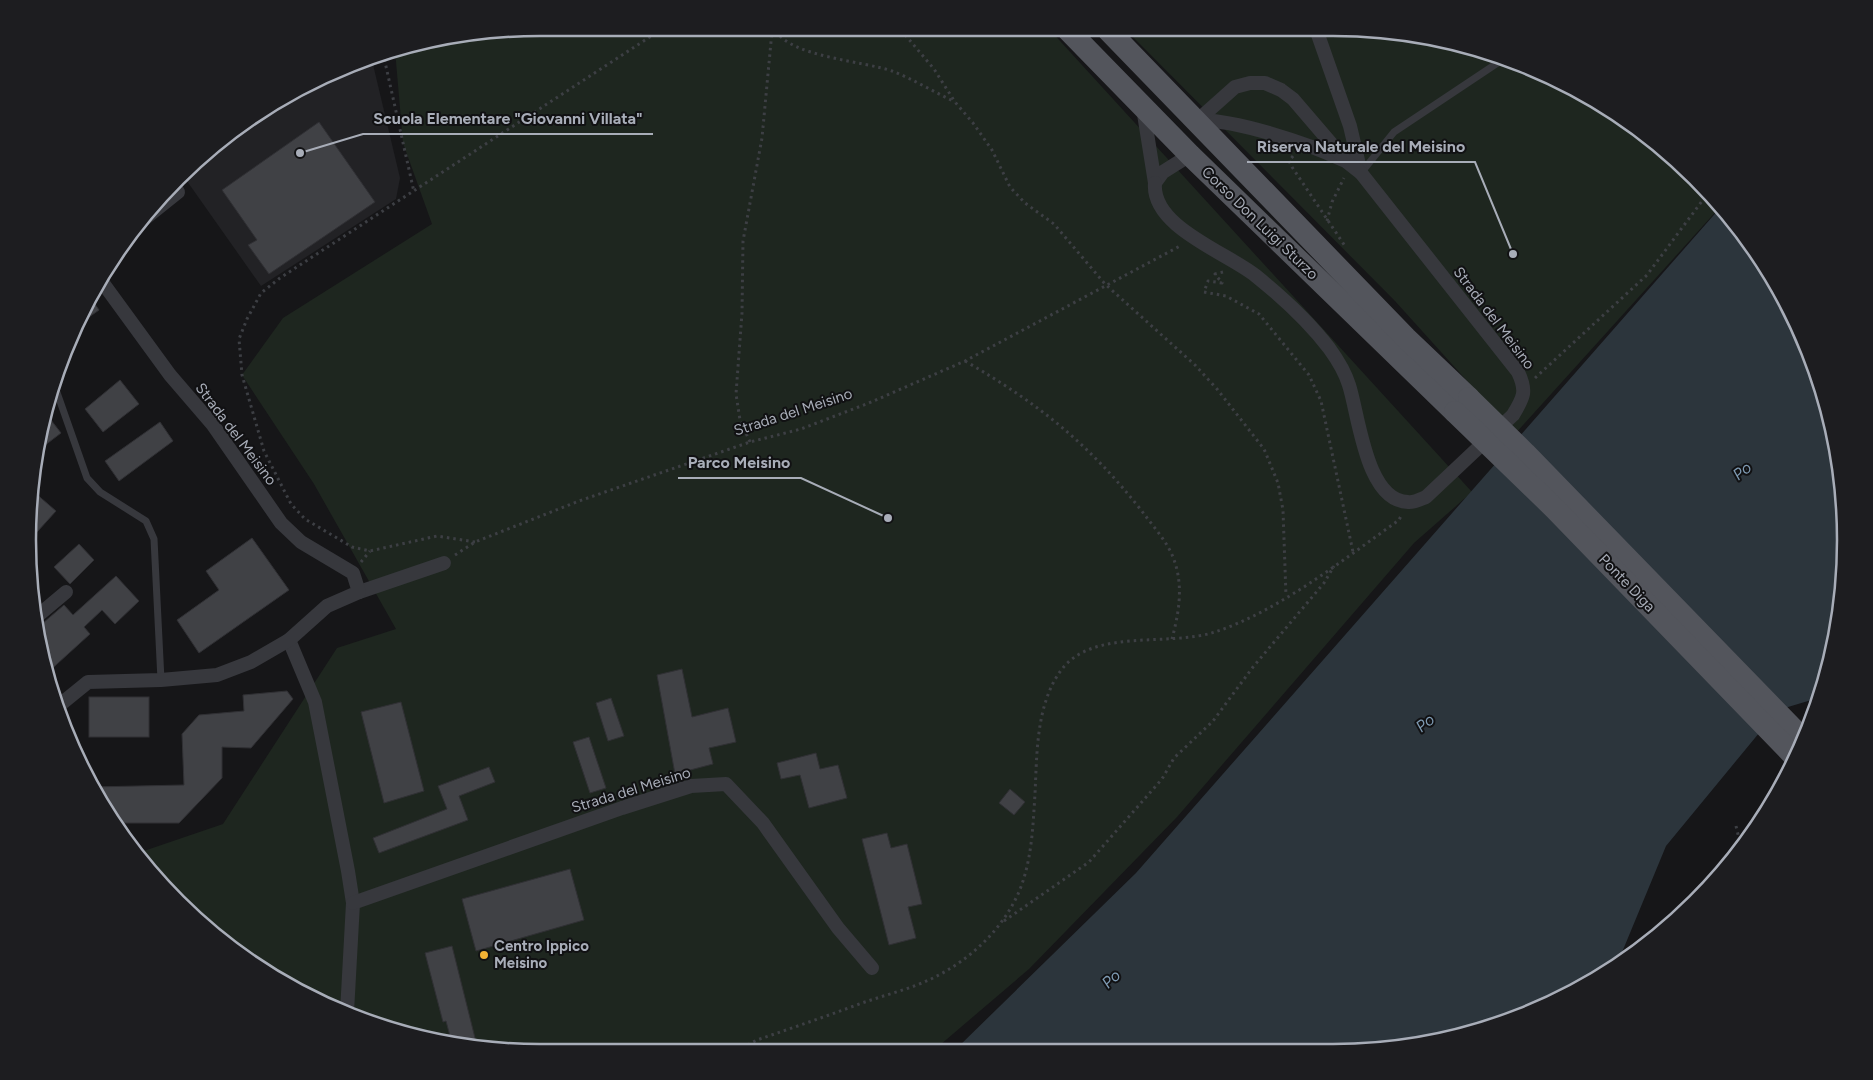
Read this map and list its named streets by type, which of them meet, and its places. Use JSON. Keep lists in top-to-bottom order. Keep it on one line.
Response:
{"streets":{"main road":["Corso Don Luigi Sturzo","Ponte Diga"],"street":["Strada del Meisino"]},"crossings":[["Corso Don Luigi Sturzo","Strada del Meisino"],["Corso Don Luigi Sturzo","Ponte Diga"]],"water":["Po"],"places":["Scuola Elementare \"Giovanni Villata\"","Riserva Naturale del Meisino","Parco Meisino","Centro Ippico Meisino"]}
